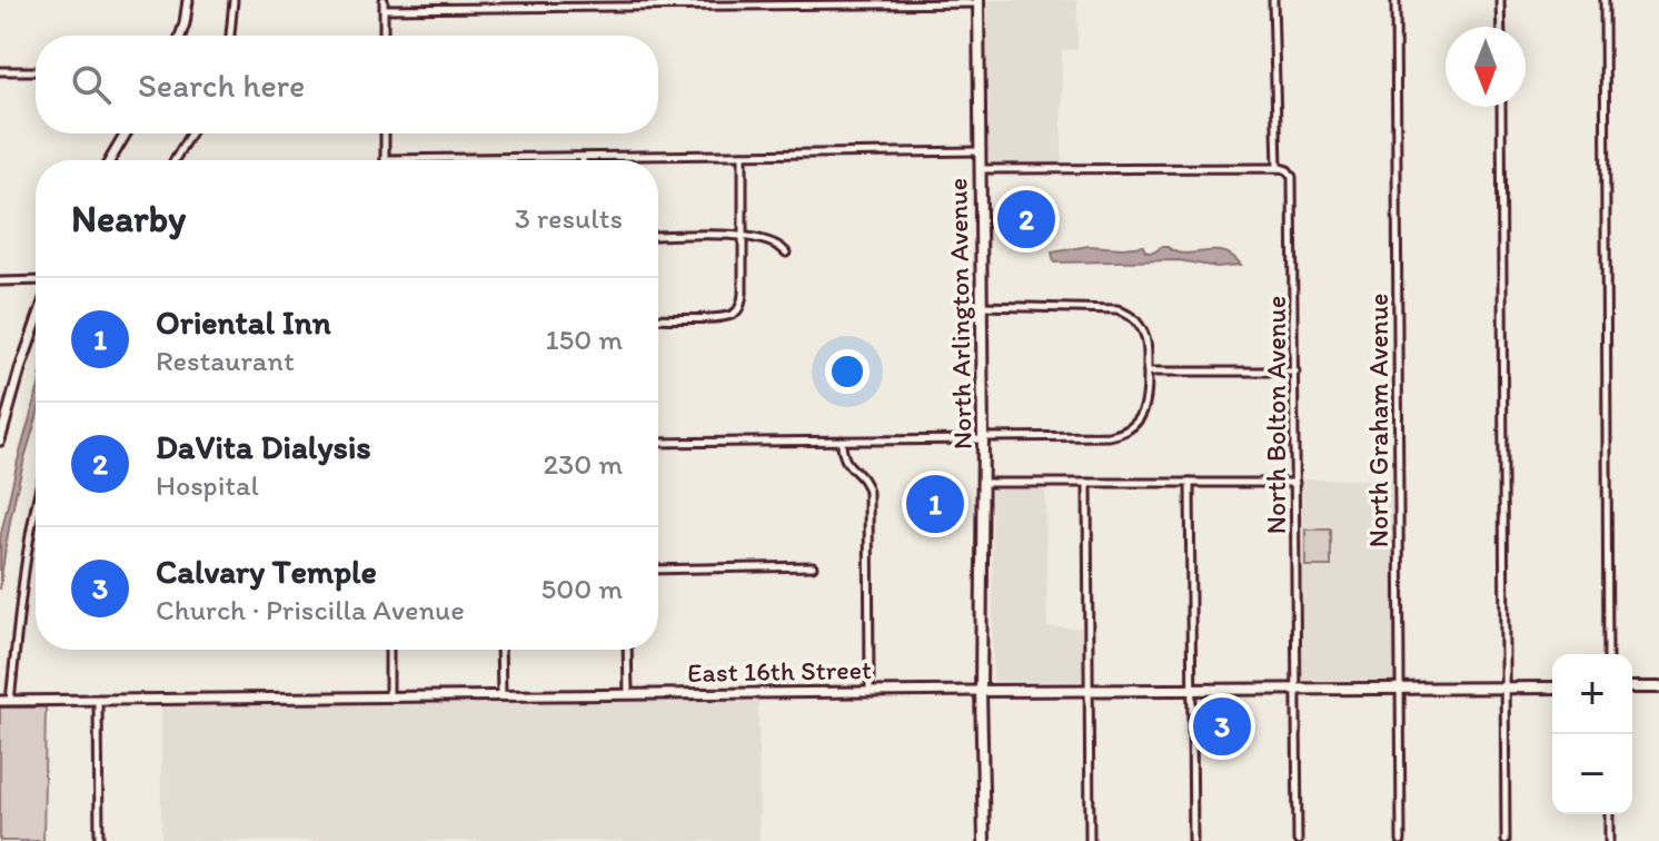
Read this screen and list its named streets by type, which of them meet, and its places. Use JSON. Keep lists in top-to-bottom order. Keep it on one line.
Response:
{"streets":{"main road":["North Arlington Avenue","East 16th Street"],"street":["North Bolton Avenue","North Graham Avenue"]},"crossings":[["North Arlington Avenue","East 16th Street"],["North Bolton Avenue","East 16th Street"],["North Graham Avenue","East 16th Street"]],"north":"bottom","page":{"search":"Search here","heading":["Nearby","3 results"],"pins":["2","1","3"],"list":[{"mark":"1","name":"Oriental Inn","note":"Restaurant","value":"150 m"},{"mark":"2","name":"DaVita Dialysis","note":"Hospital","value":"230 m"},{"mark":"3","name":"Calvary Temple","note":"Church · Priscilla Avenue","value":"500 m"}],"map_buttons":["+","−"]}}
